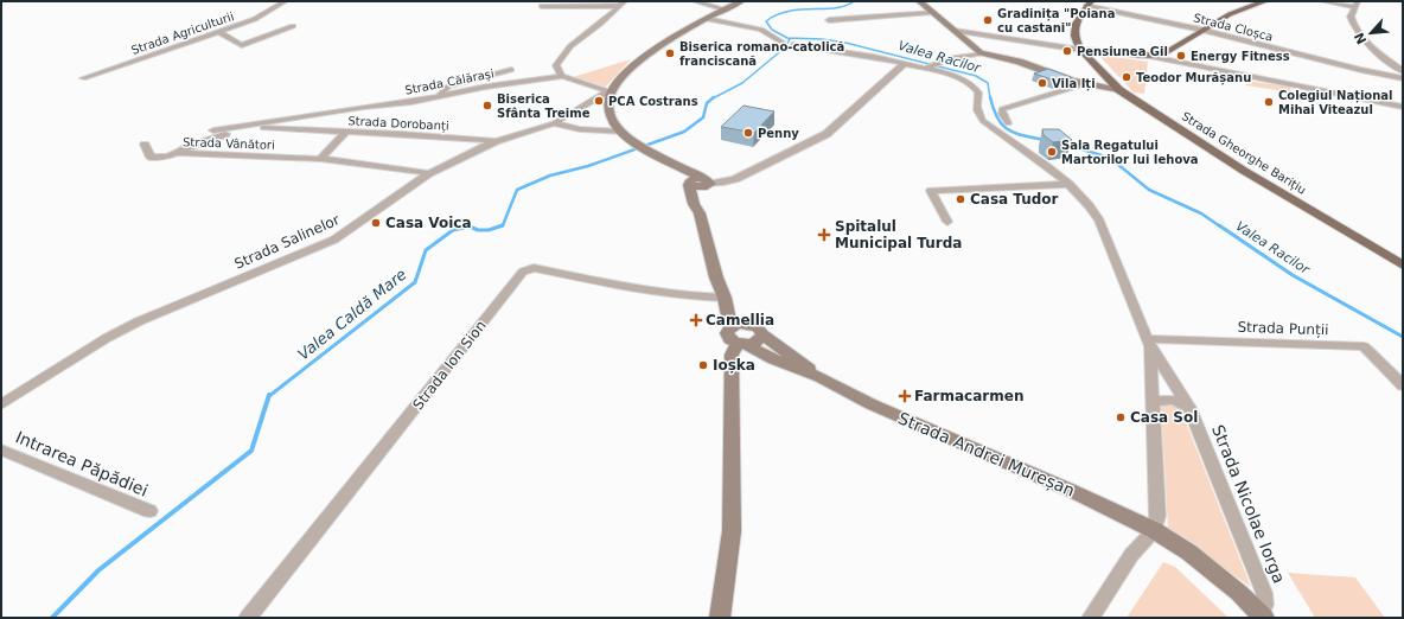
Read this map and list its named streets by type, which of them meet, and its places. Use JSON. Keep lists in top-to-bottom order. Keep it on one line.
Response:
{"streets":{"main road":["Strada Gheorghe Barițiu","Strada Andrei Mureșan"],"street":["Strada Cloșca","Strada Agriculturii","Strada Călărași","Strada Dorobanți","Strada Vânători","Strada Salinelor","Strada Punții","Strada Ion Sion","Intrarea Păpădiei","Strada Nicolae Iorga"]},"crossings":[["Strada Călărași","Strada Dorobanți"],["Strada Dorobanți","Strada Vânători"],["Strada Dorobanți","Strada Salinelor"],["Strada Vânători","Strada Salinelor"],["Strada Punții","Strada Nicolae Iorga"],["Strada Andrei Mureșan","Strada Nicolae Iorga"]],"water":["Valea Racilor","Valea Caldă Mare"],"places":{"other":["Gradinița \"Poiana cu castani\"","Pensiunea Gil","Biserica romano-catolică franciscană","Energy Fitness","Teodor Murășanu","Vila Iți","PCA Costrans","Colegiul Național Mihai Viteazul","Biserica Sfânta Treime","Penny","Sala Regatului Martorilor lui Iehova","Casa Tudor","Casa Voica","Ioșka","Casa Sol"],"health":["Spitalul Municipal Turda","Camellia","Farmacarmen"]},"north":"bottom left"}
